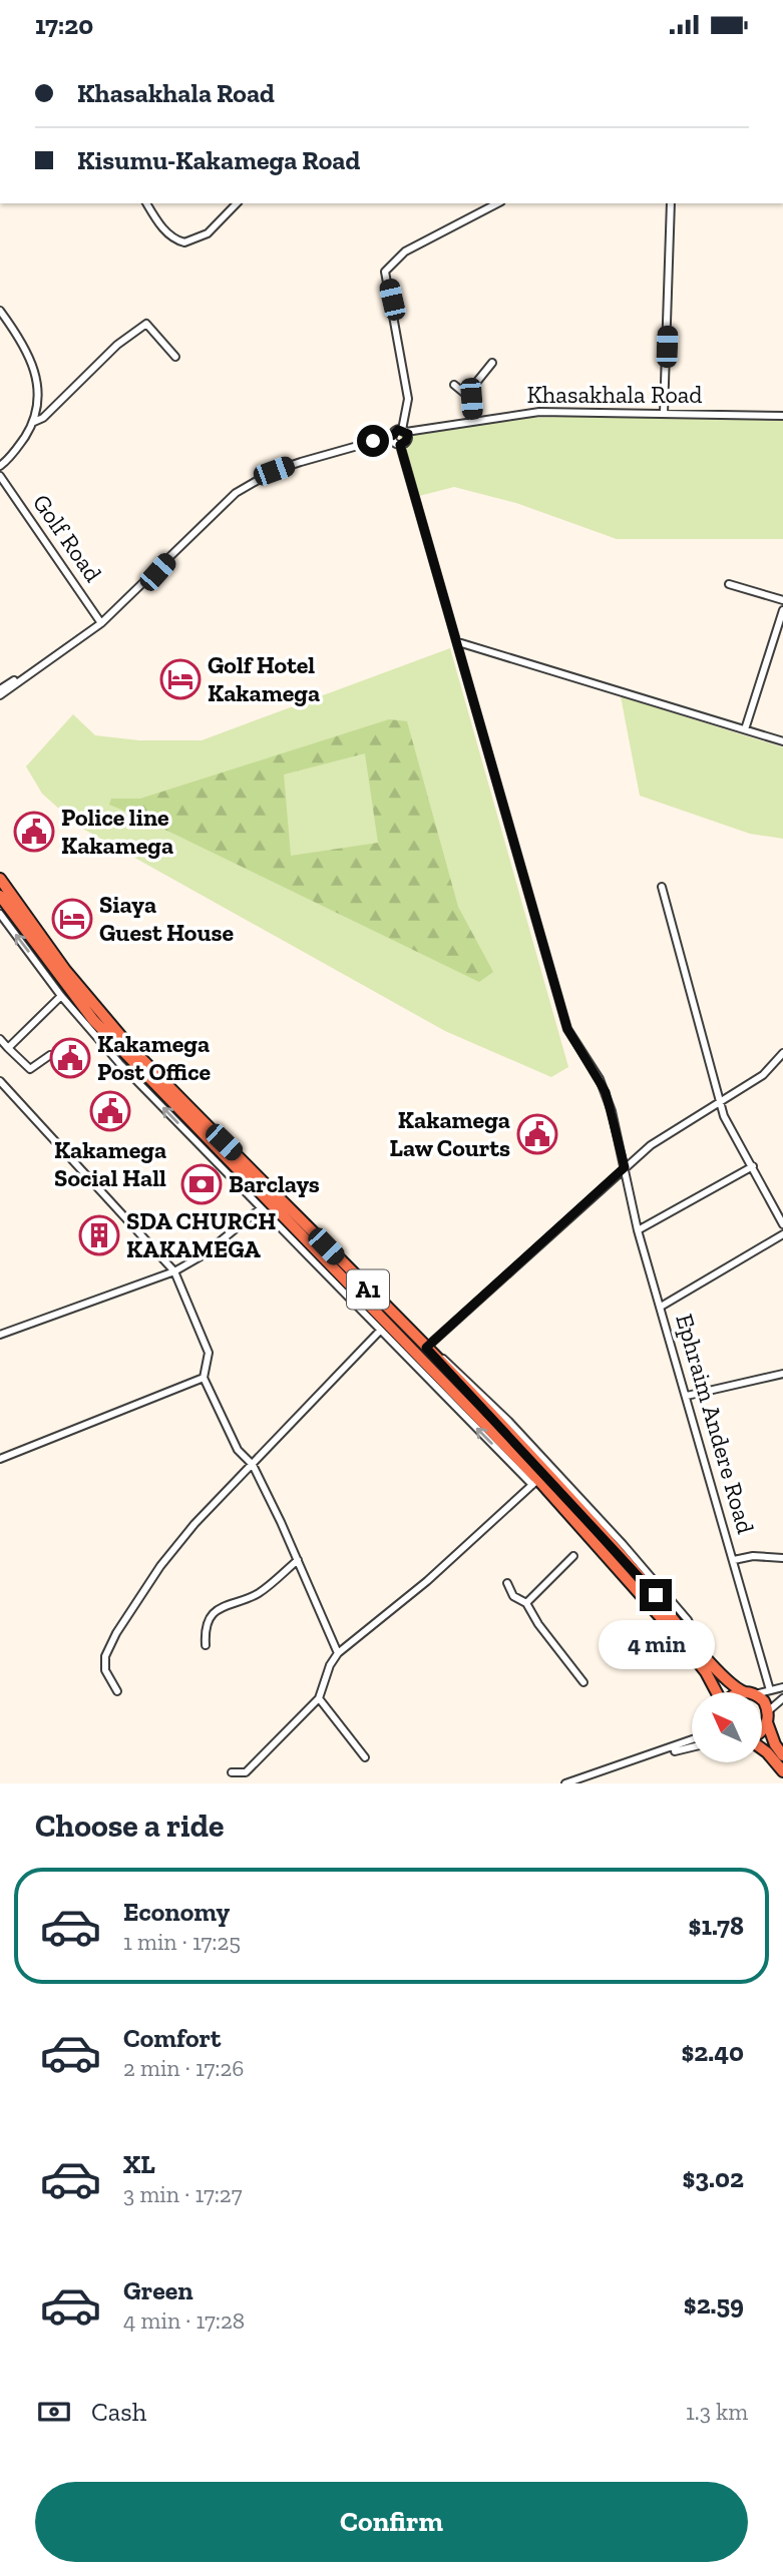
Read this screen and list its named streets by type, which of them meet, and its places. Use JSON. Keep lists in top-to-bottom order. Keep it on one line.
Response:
{"streets":{"highway":["A1"],"street":["Khasakhala Road","Golf Road","Ephraim Andere Road"]},"crossings":[["Khasakhala Road","Ephraim Andere Road"]],"places":{"hotel":["Golf Hotel Kakamega","Siaya Guest House"],"public building":["Police line Kakamega","Kakamega Post Office","Kakamega Social Hall","Kakamega Law Courts"],"bank":["Barclays"],"building":["SDA CHURCH KAKAMEGA"]},"north":"top left","page":{"status":"17:20","banner":["Khasakhala Road","Kisumu-Kakamega Road"],"bubble":"4 min","heading":"Choose a ride","list":[{"name":"Economy","note":"1 min · 17:25","value":"$1.78"},{"name":"Comfort","note":"2 min · 17:26","value":"$2.40"},{"name":"XL","note":"3 min · 17:27","value":"$3.02"},{"name":"Green","note":"4 min · 17:28","value":"$2.59"}],"pay":["Cash","1.3 km"],"buttons":"Confirm"}}
